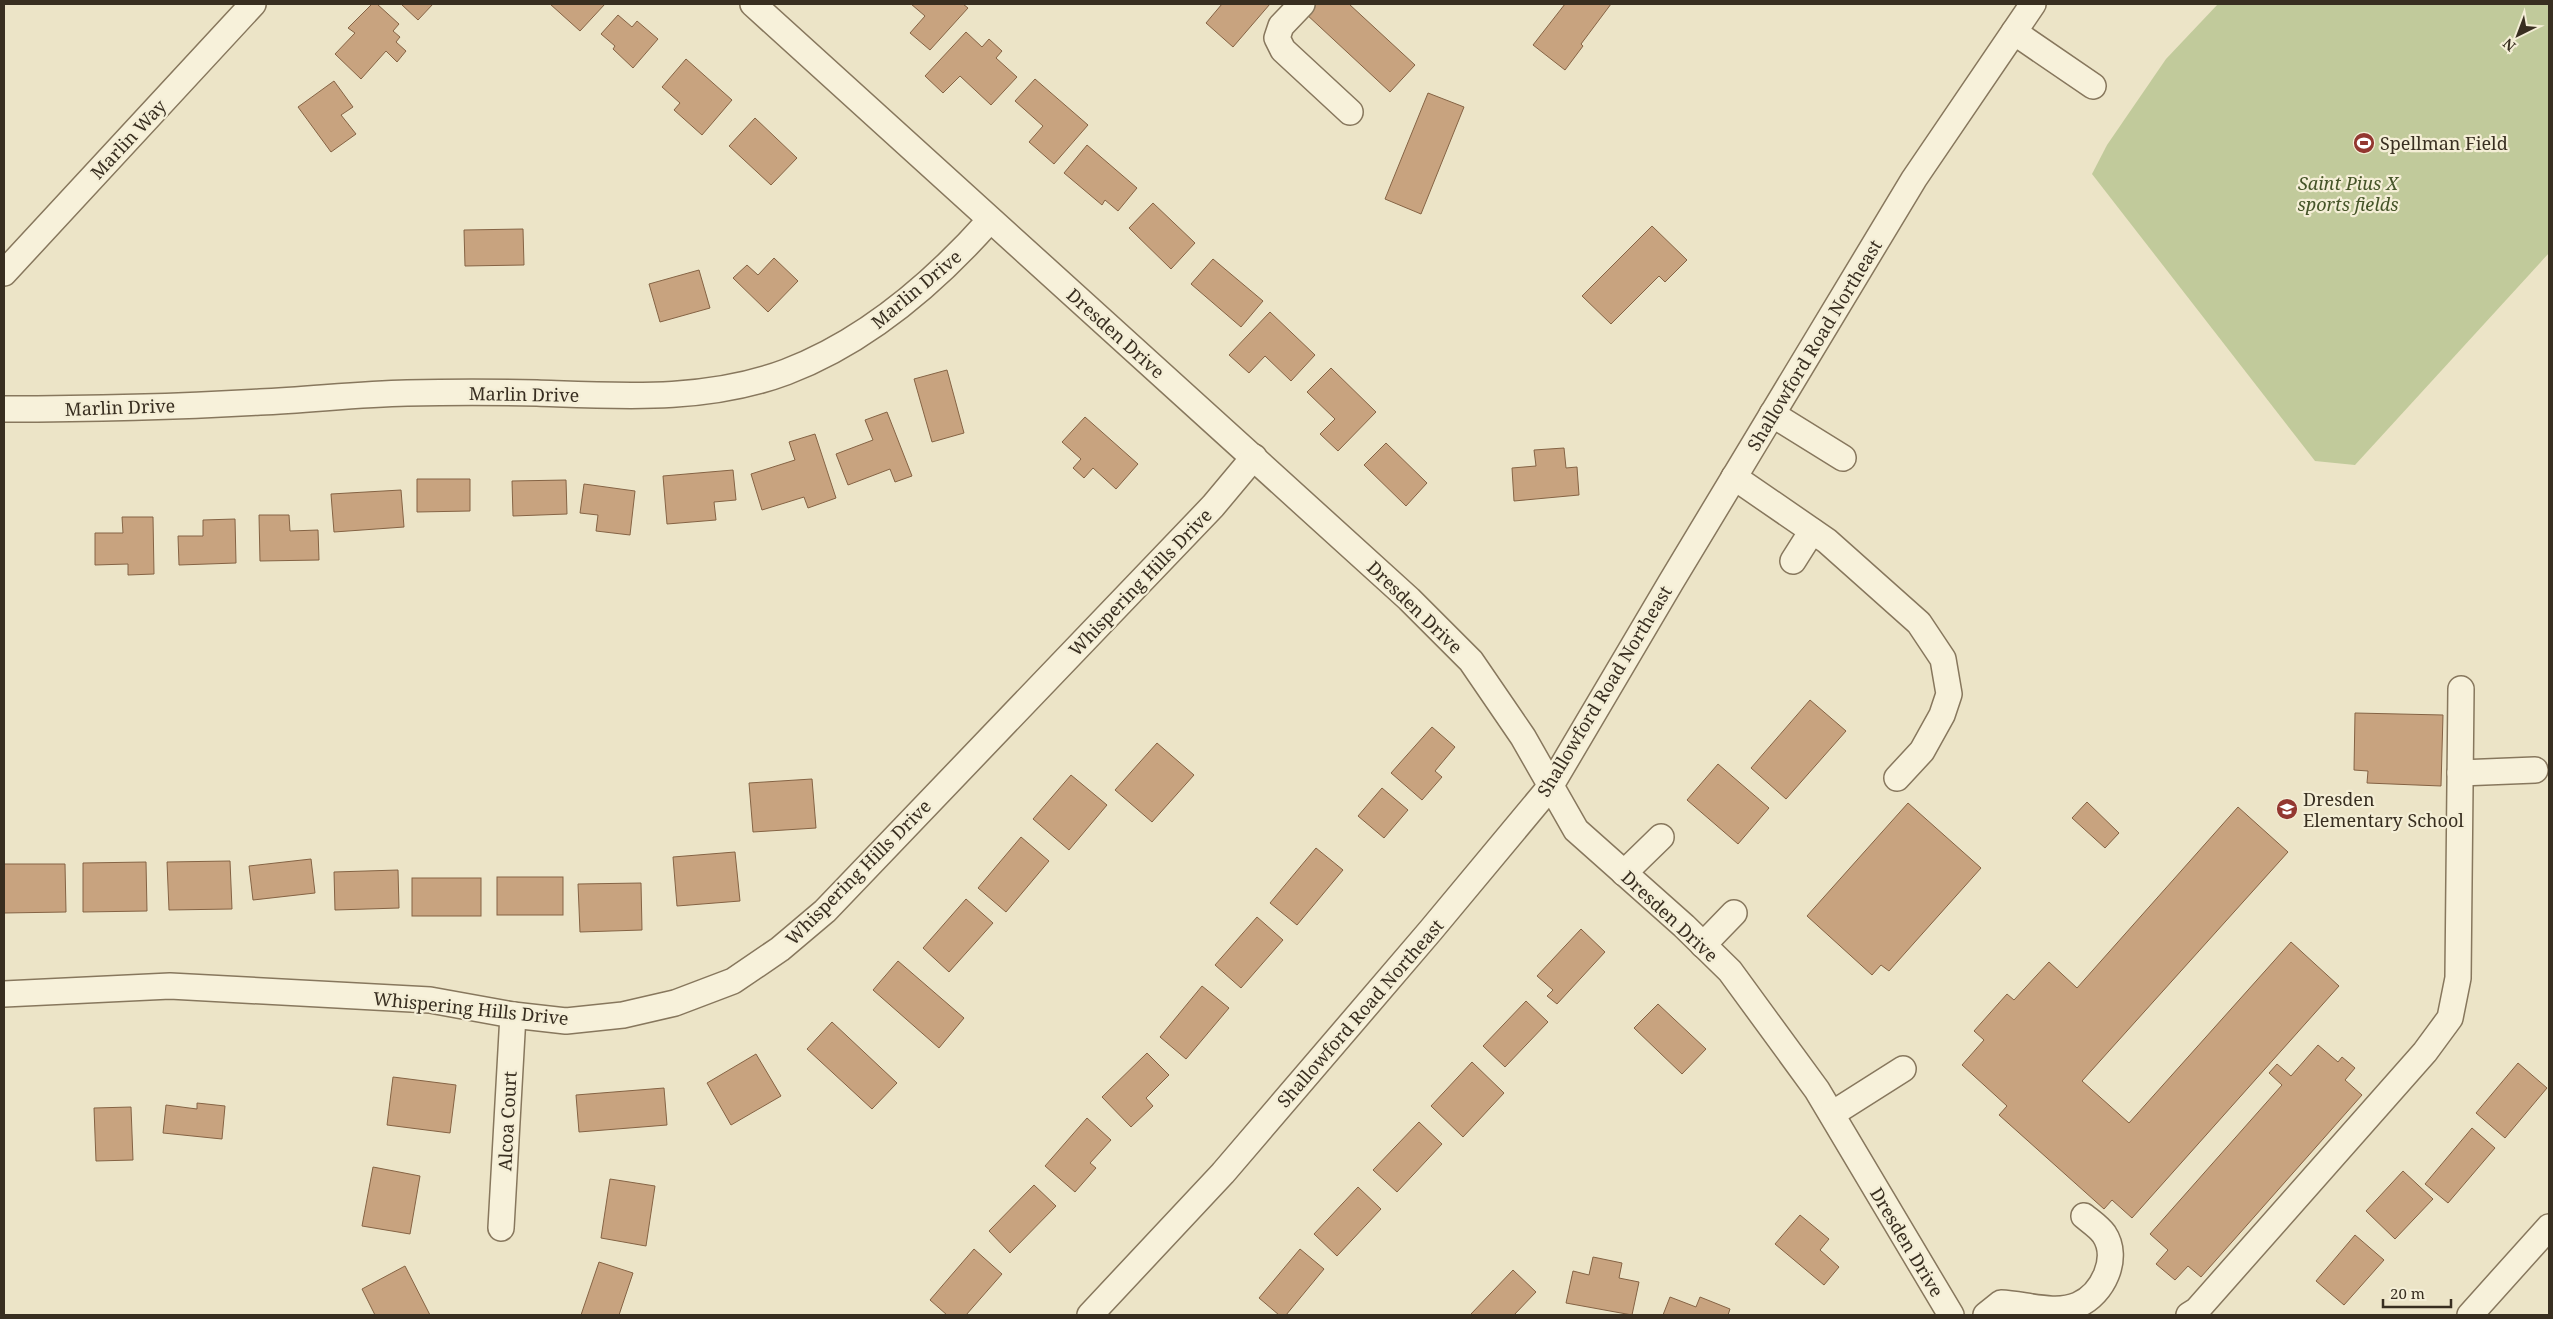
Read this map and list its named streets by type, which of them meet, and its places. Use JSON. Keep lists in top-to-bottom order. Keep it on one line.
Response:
{"streets":{"street":["Marlin Way","Marlin Drive","Dresden Drive","Shallowford Road Northeast","Whispering Hills Drive","Alcoa Court"]},"crossings":[["Marlin Drive","Dresden Drive"],["Dresden Drive","Shallowford Road Northeast"],["Dresden Drive","Whispering Hills Drive"],["Whispering Hills Drive","Alcoa Court"]],"parks":["Saint Pius X sports fields"],"places":{"sports":["Spellman Field"],"school or university":["Dresden Elementary School"]},"scale_bar":"20 m","north":"bottom left"}
